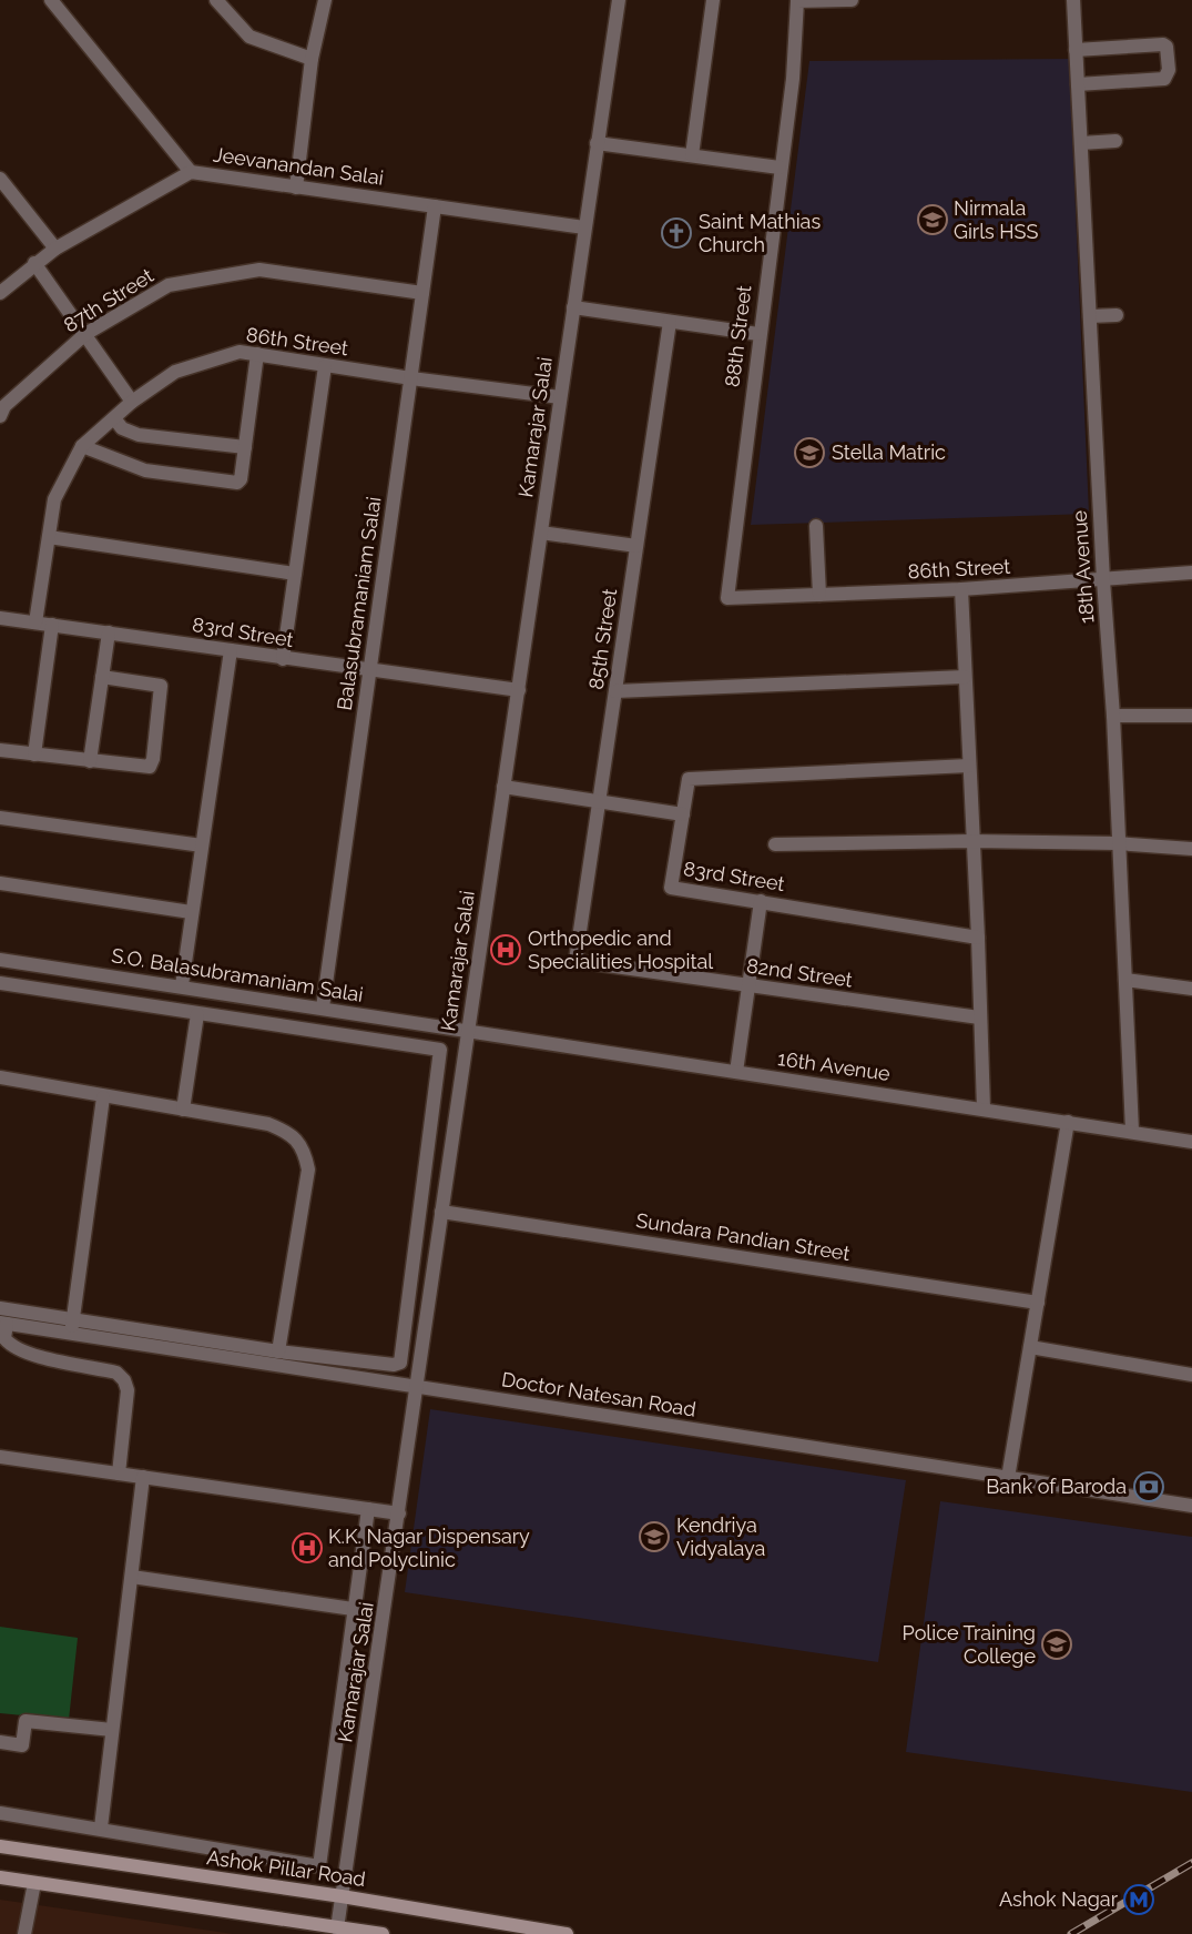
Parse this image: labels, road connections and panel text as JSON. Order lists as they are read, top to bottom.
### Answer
{
  "streets": {
    "main road": ["Ashok Pillar Road"],
    "street": [
      "Jeevanandan Salai",
      "87th Street",
      "88th Street",
      "86th Street",
      "Kamarajar Salai",
      "18th Avenue",
      "Balasubramaniam Salai",
      "83rd Street",
      "85th Street",
      "82nd Street",
      "S.O. Balasubramaniam Salai",
      "16th Avenue",
      "Sundara Pandian Street",
      "Doctor Natesan Road"
    ]
  },
  "crossings": [
    ["Jeevanandan Salai", "Kamarajar Salai"],
    ["Jeevanandan Salai", "Balasubramaniam Salai"],
    ["87th Street", "Balasubramaniam Salai"],
    ["88th Street", "86th Street"],
    ["86th Street", "Kamarajar Salai"],
    ["86th Street", "18th Avenue"],
    ["86th Street", "Balasubramaniam Salai"],
    ["86th Street", "83rd Street"],
    ["Kamarajar Salai", "83rd Street"],
    ["Kamarajar Salai", "S.O. Balasubramaniam Salai"],
    ["Kamarajar Salai", "16th Avenue"],
    ["Kamarajar Salai", "Sundara Pandian Street"],
    ["Kamarajar Salai", "Doctor Natesan Road"],
    ["Kamarajar Salai", "Ashok Pillar Road"],
    ["18th Avenue", "16th Avenue"],
    ["Balasubramaniam Salai", "83rd Street"],
    ["Balasubramaniam Salai", "S.O. Balasubramaniam Salai"],
    ["85th Street", "82nd Street"],
    ["S.O. Balasubramaniam Salai", "16th Avenue"]
  ],
  "places": {
    "school or university": [
      "Nirmala Girls HSS",
      "Stella Matric",
      "Kendriya Vidyalaya",
      "Police Training College"
    ],
    "church": ["Saint Mathias Church"],
    "hospital": ["Orthopedic and Specialities Hospital", "K.K. Nagar Dispensary and Polyclinic"],
    "bank": ["Bank of Baroda"],
    "metro station": ["Ashok Nagar"]
  }
}
